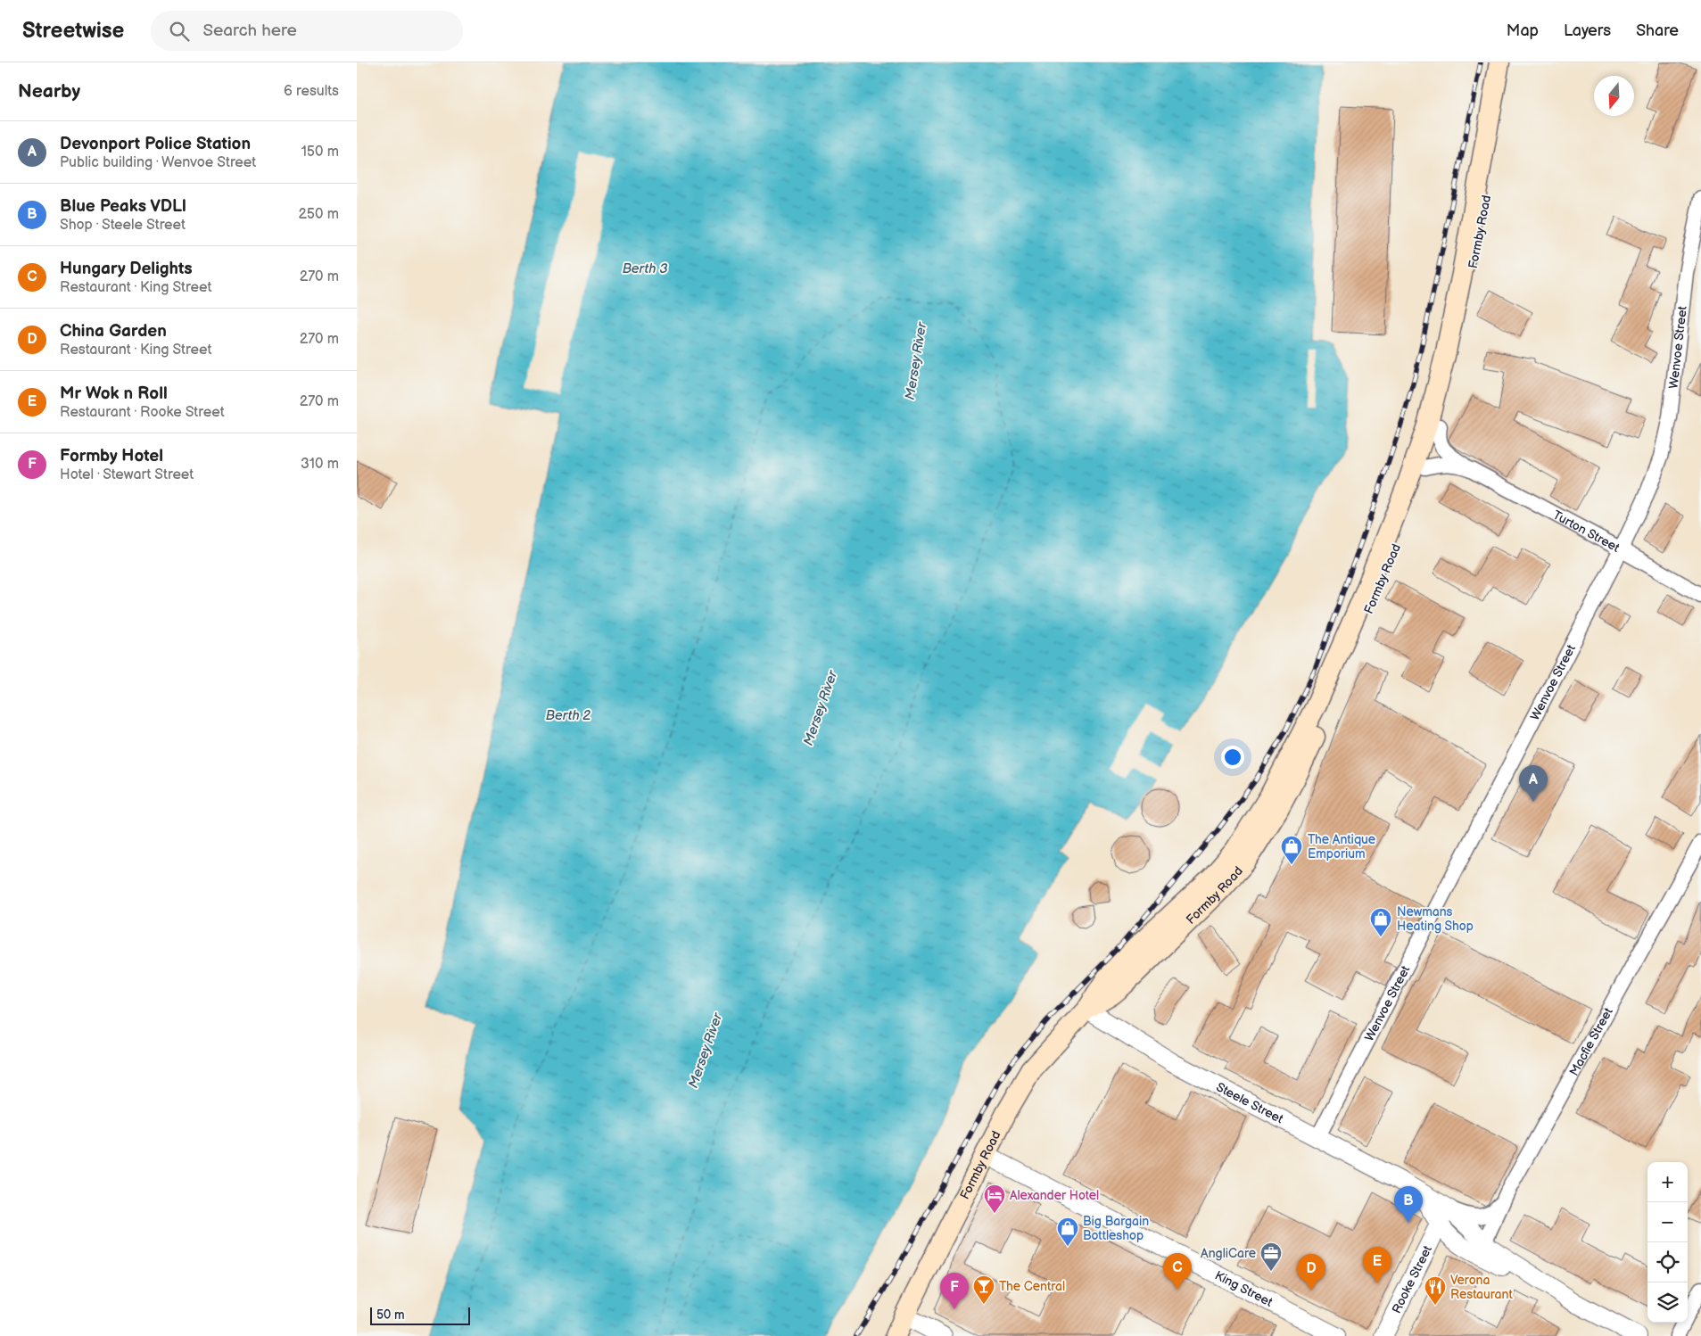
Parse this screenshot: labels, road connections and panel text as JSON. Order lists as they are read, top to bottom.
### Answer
{
  "streets": {
    "main road": ["Formby Road"],
    "street": [
      "Wenvoe Street",
      "Turton Street",
      "Macfie Street",
      "Steele Street",
      "Rooke Street",
      "King Street"
    ]
  },
  "crossings": [
    ["Formby Road", "Turton Street"],
    ["Formby Road", "Steele Street"],
    ["Formby Road", "King Street"],
    ["Wenvoe Street", "Turton Street"],
    ["Wenvoe Street", "Steele Street"],
    ["Macfie Street", "Steele Street"],
    ["Steele Street", "Rooke Street"]
  ],
  "water": ["Berth 3", "Mersey River", "Berth 2"],
  "places": {
    "shop": ["The Antique Emporium", "Newmans Heating Shop", "Big Bargain Bottleshop"],
    "hotel": ["Alexander Hotel"],
    "office": ["AngliCare"],
    "bar": ["The Central"],
    "restaurant": ["Verona Restaurant"]
  },
  "scale_bar": "50 m",
  "north": "bottom",
  "page": {
    "header": "Streetwise",
    "search": "Search here",
    "nav": ["Map", "Layers", "Share"],
    "heading": ["Nearby", "6 results"],
    "list": [
      {
        "mark": "A",
        "name": "Devonport Police Station",
        "note": "Public building · Wenvoe Street",
        "value": "150 m"
      },
      {
        "mark": "B",
        "name": "Blue Peaks VDLl",
        "note": "Shop · Steele Street",
        "value": "250 m"
      },
      {
        "mark": "C",
        "name": "Hungary Delights",
        "note": "Restaurant · King Street",
        "value": "270 m"
      },
      {
        "mark": "D",
        "name": "China Garden",
        "note": "Restaurant · King Street",
        "value": "270 m"
      },
      {
        "mark": "E",
        "name": "Mr Wok n Roll",
        "note": "Restaurant · Rooke Street",
        "value": "270 m"
      },
      {
        "mark": "F",
        "name": "Formby Hotel",
        "note": "Hotel · Stewart Street",
        "value": "310 m"
      }
    ],
    "pins": [
      "A",
      "B",
      "E",
      "C",
      "D",
      "F"
    ],
    "map_buttons": ["+", "−"],
    "scale": "50 m"
  }
}
